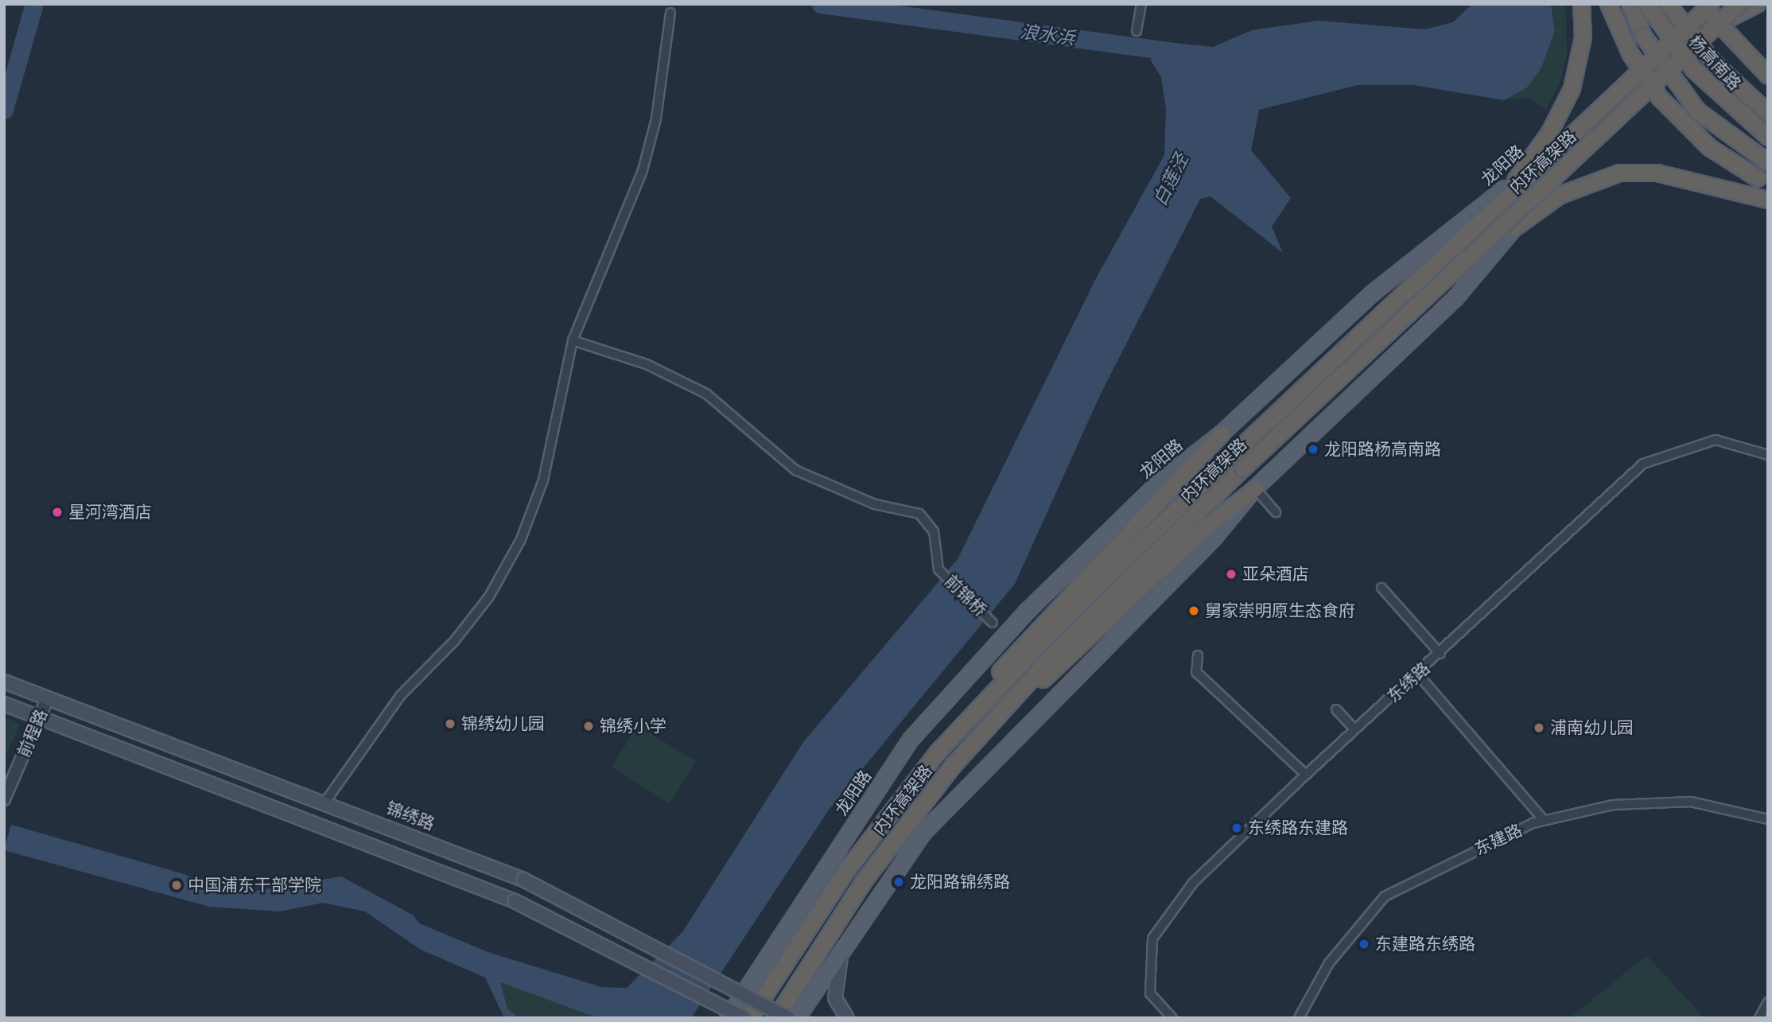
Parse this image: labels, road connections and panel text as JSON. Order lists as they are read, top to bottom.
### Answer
{
  "streets": {
    "highway": ["杨高南路", "内环高架路"],
    "main road": ["龙阳路", "锦绣路"],
    "street": [
      "前锦桥",
      "东绣路",
      "前程路",
      "东建路"
    ]
  },
  "crossings": [
    ["前程路", "锦绣路"]
  ],
  "water": ["浪水浜", "白莲泾"],
  "places": [
    "龙阳路杨高南路",
    "星河湾酒店",
    "亚朵酒店",
    "舅家崇明原生态食府",
    "锦绣幼儿园",
    "锦绣小学",
    "浦南幼儿园",
    "东绣路东建路",
    "龙阳路锦绣路",
    "中国浦东干部学院",
    "东建路东绣路"
  ]
}
